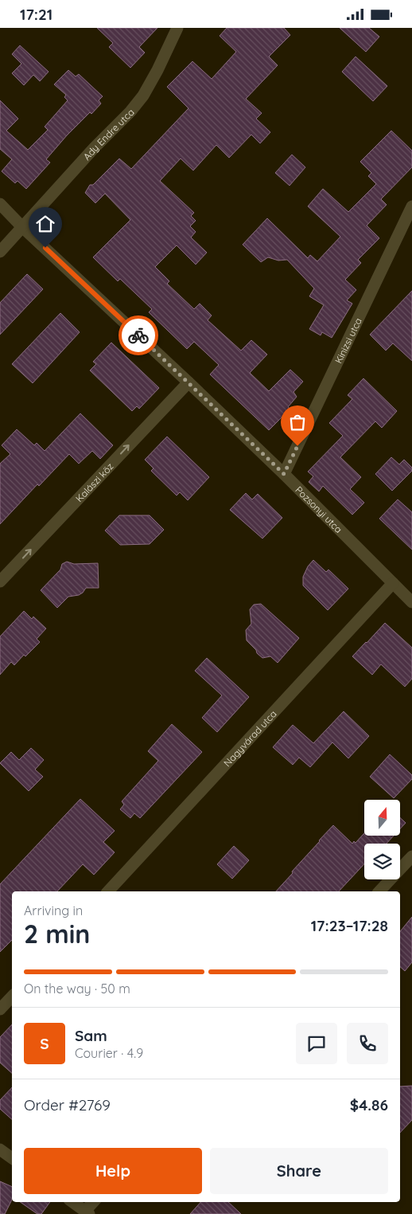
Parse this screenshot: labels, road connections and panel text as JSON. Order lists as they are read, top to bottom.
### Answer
{
  "streets": {
    "street": [
      "Ady Endre utca",
      "Kinizsi utca",
      "Kalászi köz",
      "Pozsonyi utca",
      "Nagyvárad utca"
    ]
  },
  "crossings": [
    ["Ady Endre utca", "Pozsonyi utca"],
    ["Kinizsi utca", "Pozsonyi utca"],
    ["Kalászi köz", "Pozsonyi utca"],
    ["Pozsonyi utca", "Nagyvárad utca"]
  ],
  "one_way": ["Kalászi köz"],
  "north": "top",
  "page": {
    "status": "17:21",
    "heading": ["2 min", "Arriving in", "17:23–17:28"],
    "panel": [
      "Sam",
      "Courier · 4.9",
      "Order #2769",
      "$4.86"
    ],
    "bar": "On the way · 50 m",
    "round": "S",
    "buttons": ["Help", "Share"]
  }
}
